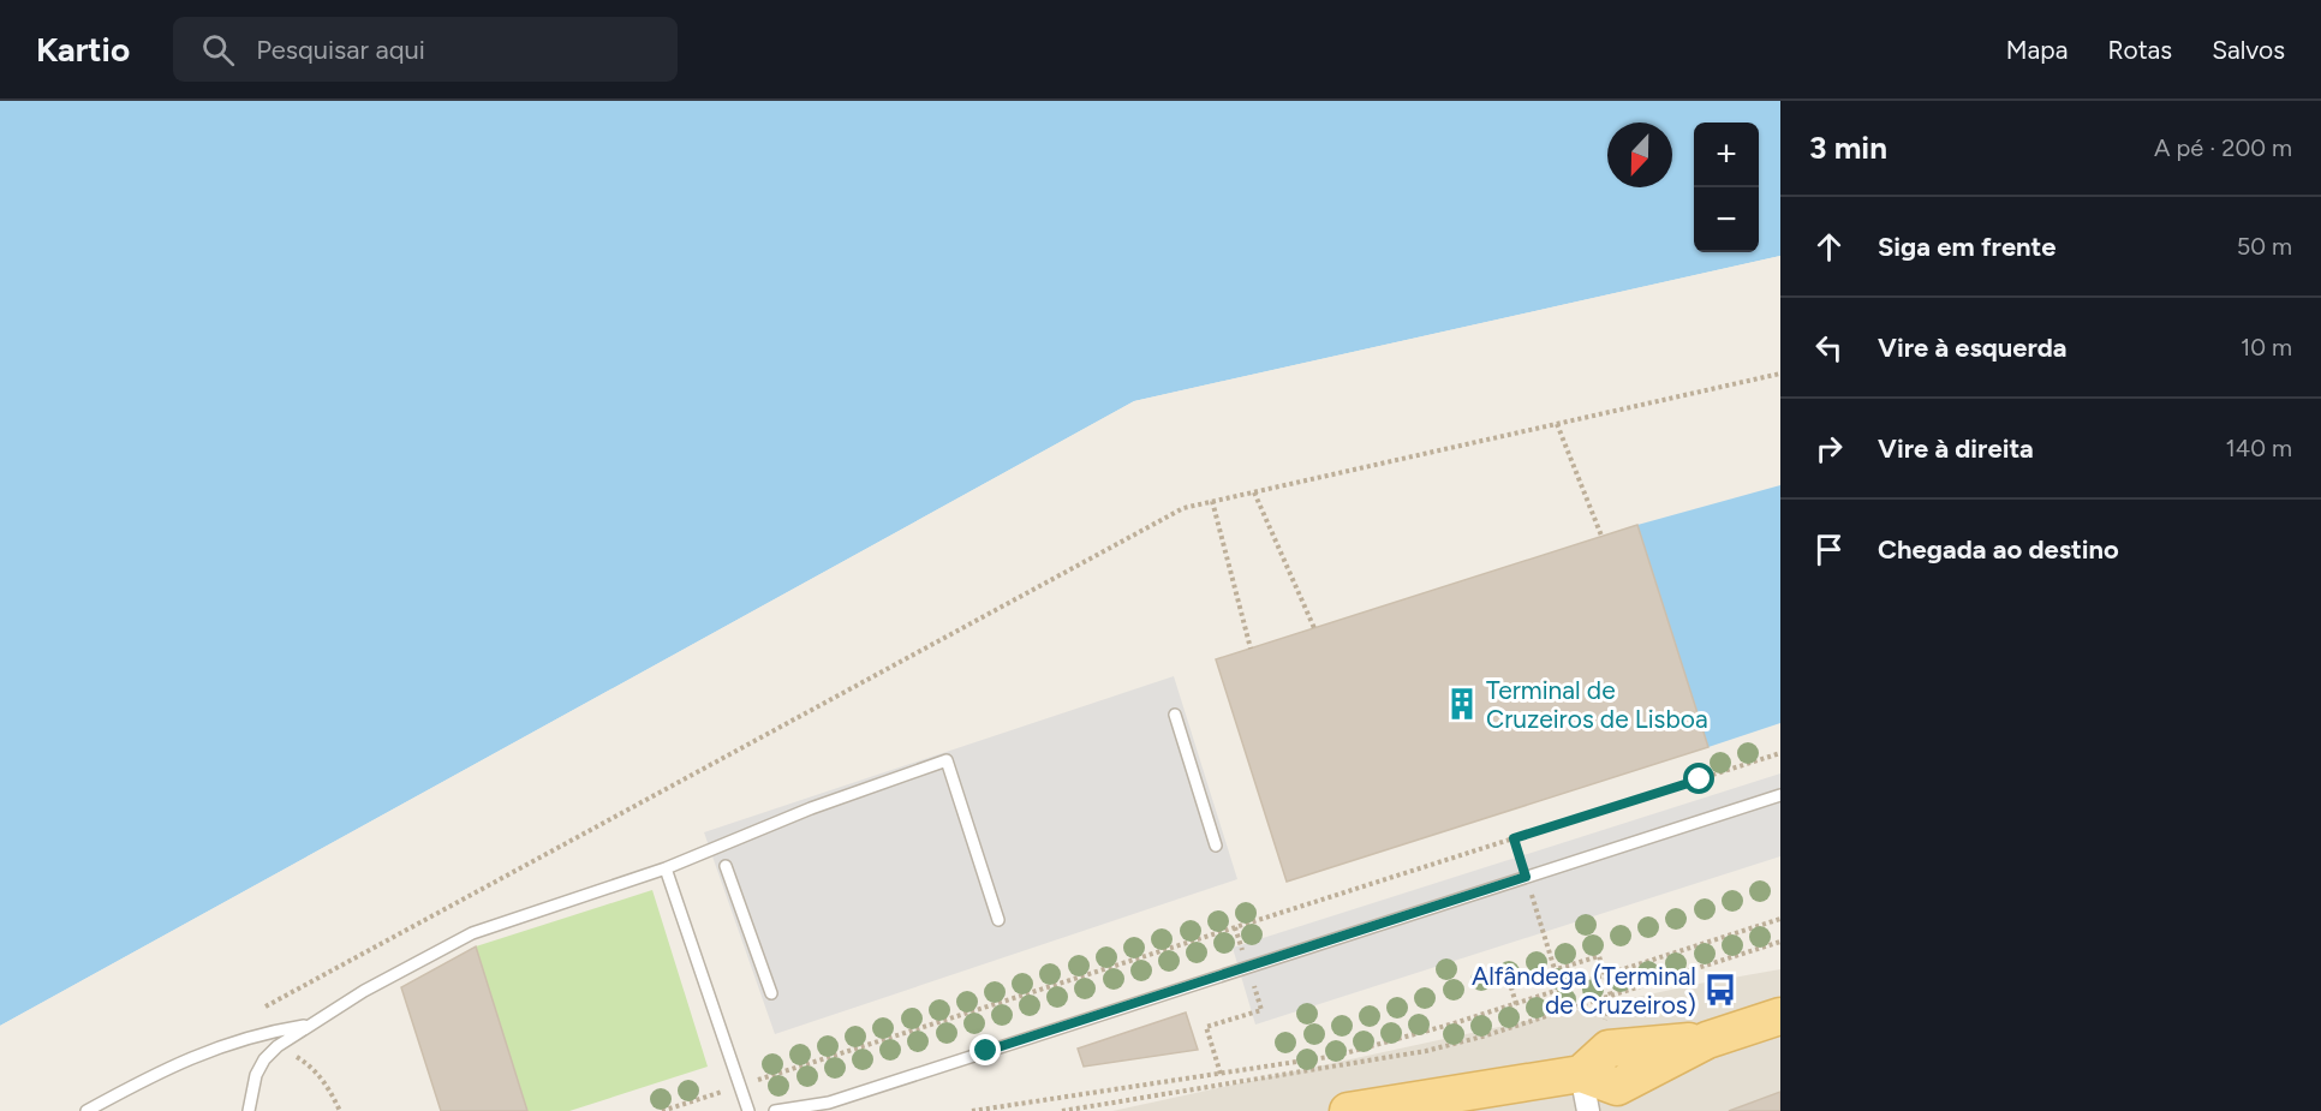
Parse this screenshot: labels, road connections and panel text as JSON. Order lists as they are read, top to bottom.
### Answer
{
  "places": {
    "building": ["Terminal de Cruzeiros de Lisboa"],
    "bus stop": ["Alfândega (Terminal de Cruzeiros)"]
  },
  "north": "bottom",
  "page": {
    "header": "Kartio",
    "search": "Pesquisar aqui",
    "nav": ["Mapa", "Rotas", "Salvos"],
    "heading": ["3 min", "A pé · 200 m"],
    "map_buttons": ["+", "−"],
    "list": [
      ["Siga em frente", "50 m"],
      ["Vire à esquerda", "10 m"],
      ["Vire à direita", "140 m"],
      "Chegada ao destino"
    ]
  }
}
